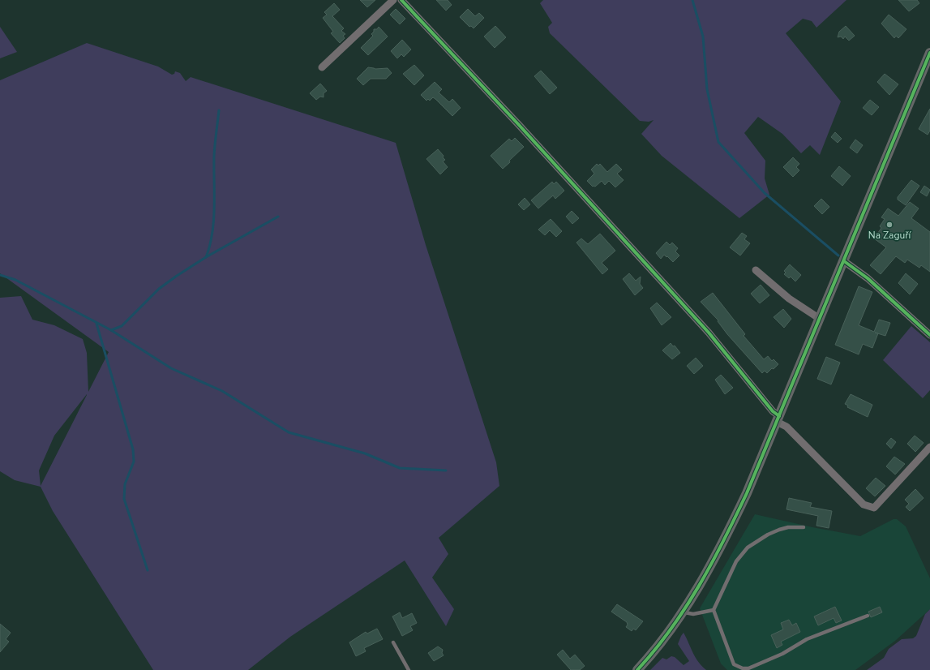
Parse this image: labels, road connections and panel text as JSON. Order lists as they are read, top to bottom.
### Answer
{
  "places": ["Na Zaguří"]
}
